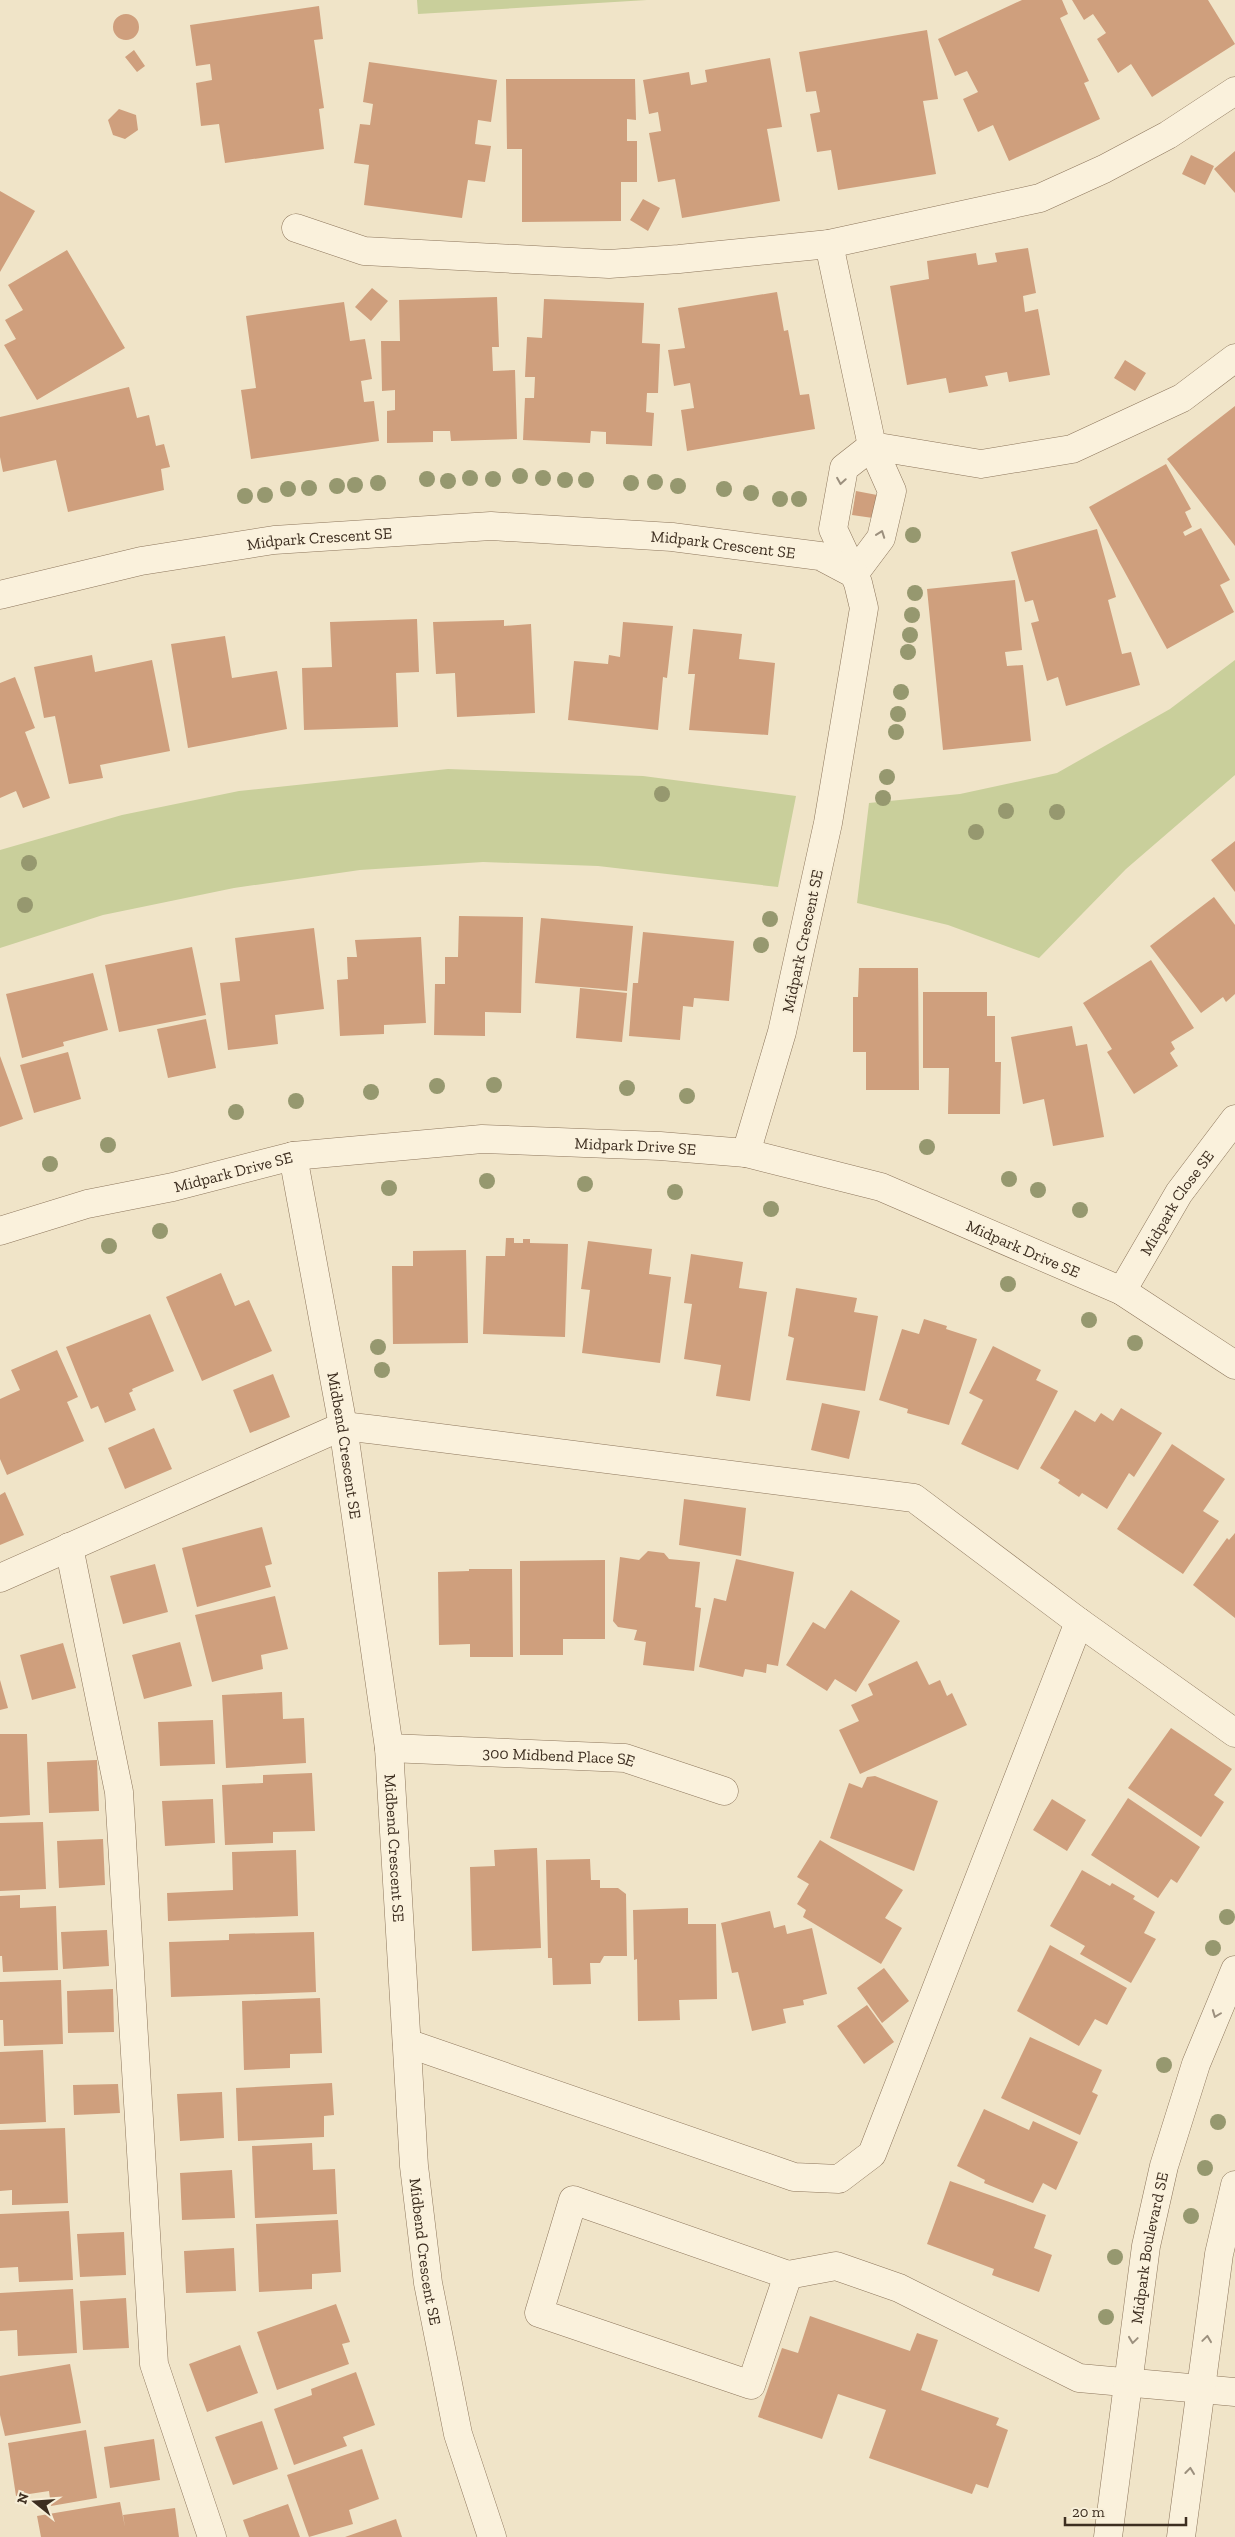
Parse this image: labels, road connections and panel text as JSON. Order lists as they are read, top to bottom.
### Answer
{
  "streets": {
    "street": [
      "Midpark Crescent SE",
      "Midpark Drive SE",
      "Midpark Close SE",
      "Midbend Crescent SE",
      "300 Midbend Place SE",
      "Midpark Boulevard SE"
    ]
  },
  "crossings": [
    ["Midpark Crescent SE", "Midpark Drive SE"],
    ["Midpark Drive SE", "Midpark Close SE"],
    ["Midpark Drive SE", "Midbend Crescent SE"],
    ["Midbend Crescent SE", "300 Midbend Place SE"]
  ],
  "scale_bar": "20 m",
  "north": "left"
}
